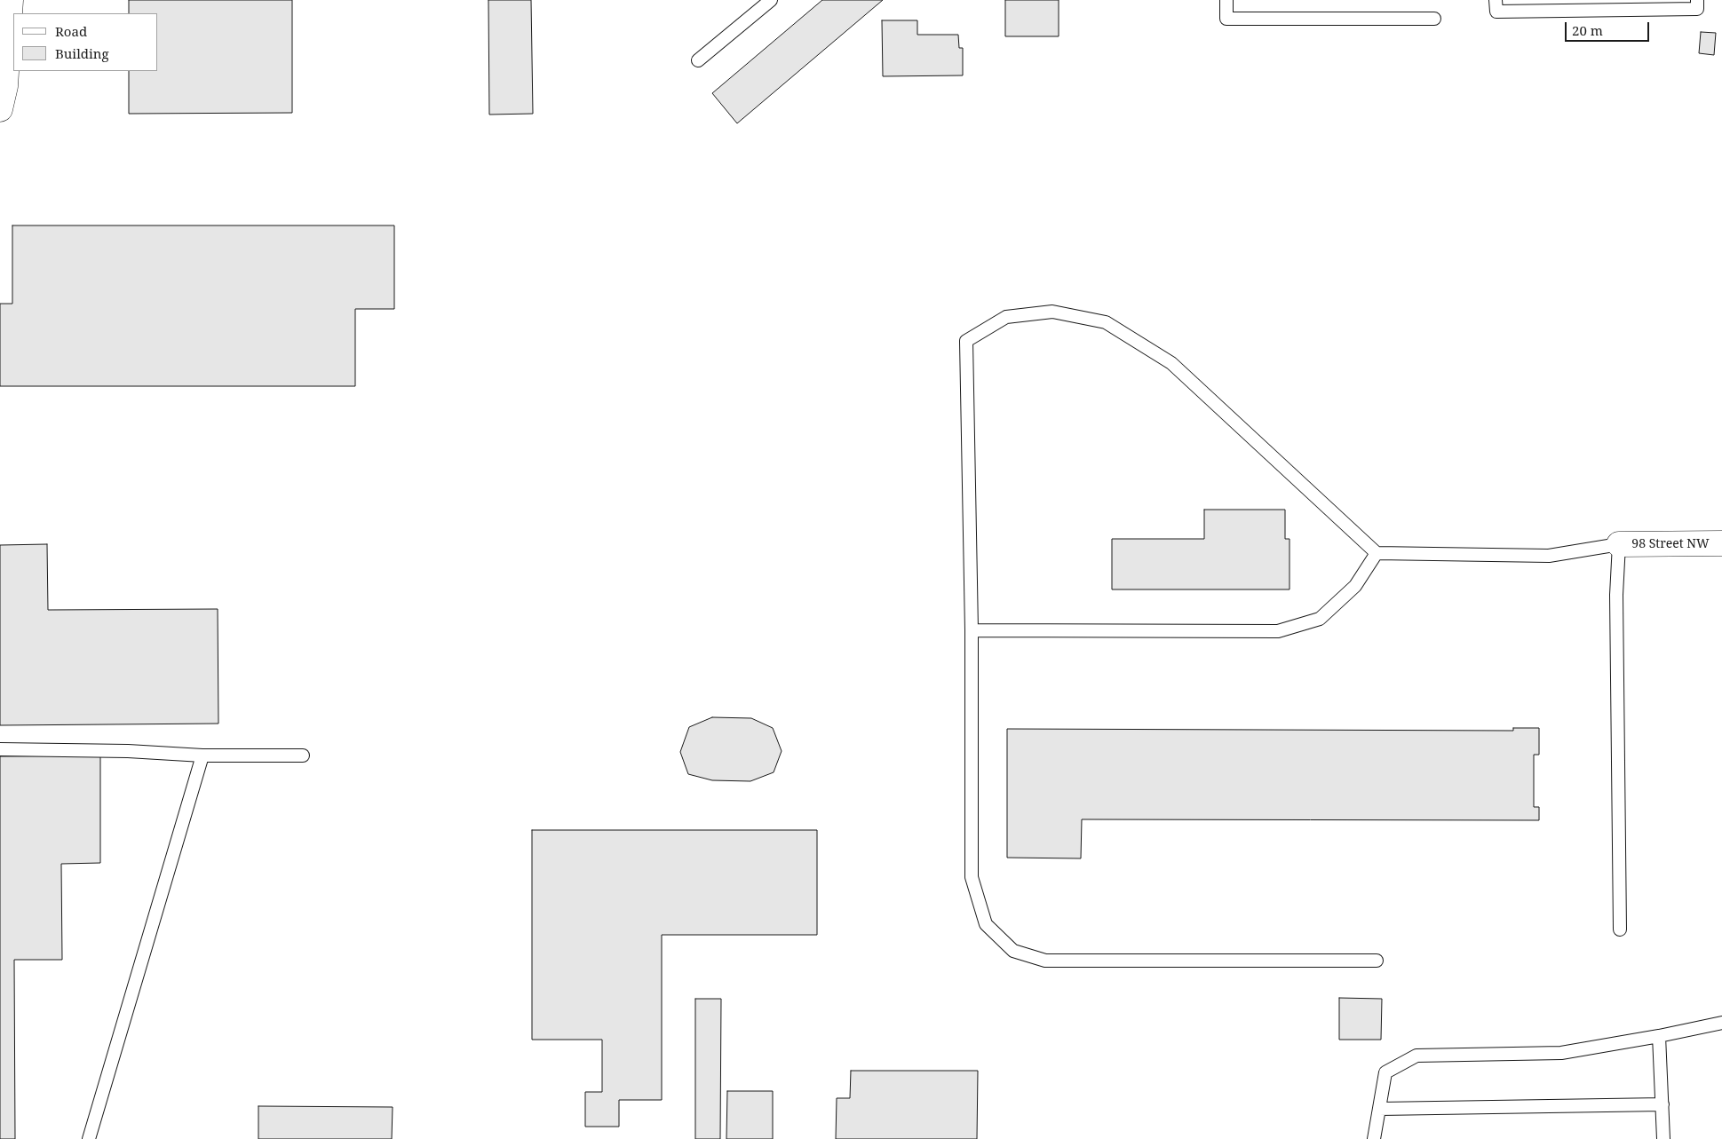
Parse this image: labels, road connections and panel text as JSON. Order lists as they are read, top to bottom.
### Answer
{
  "streets": {
    "street": ["98 Street NW"]
  },
  "legend": ["Road", "Building"],
  "scale_bar": "20 m"
}
